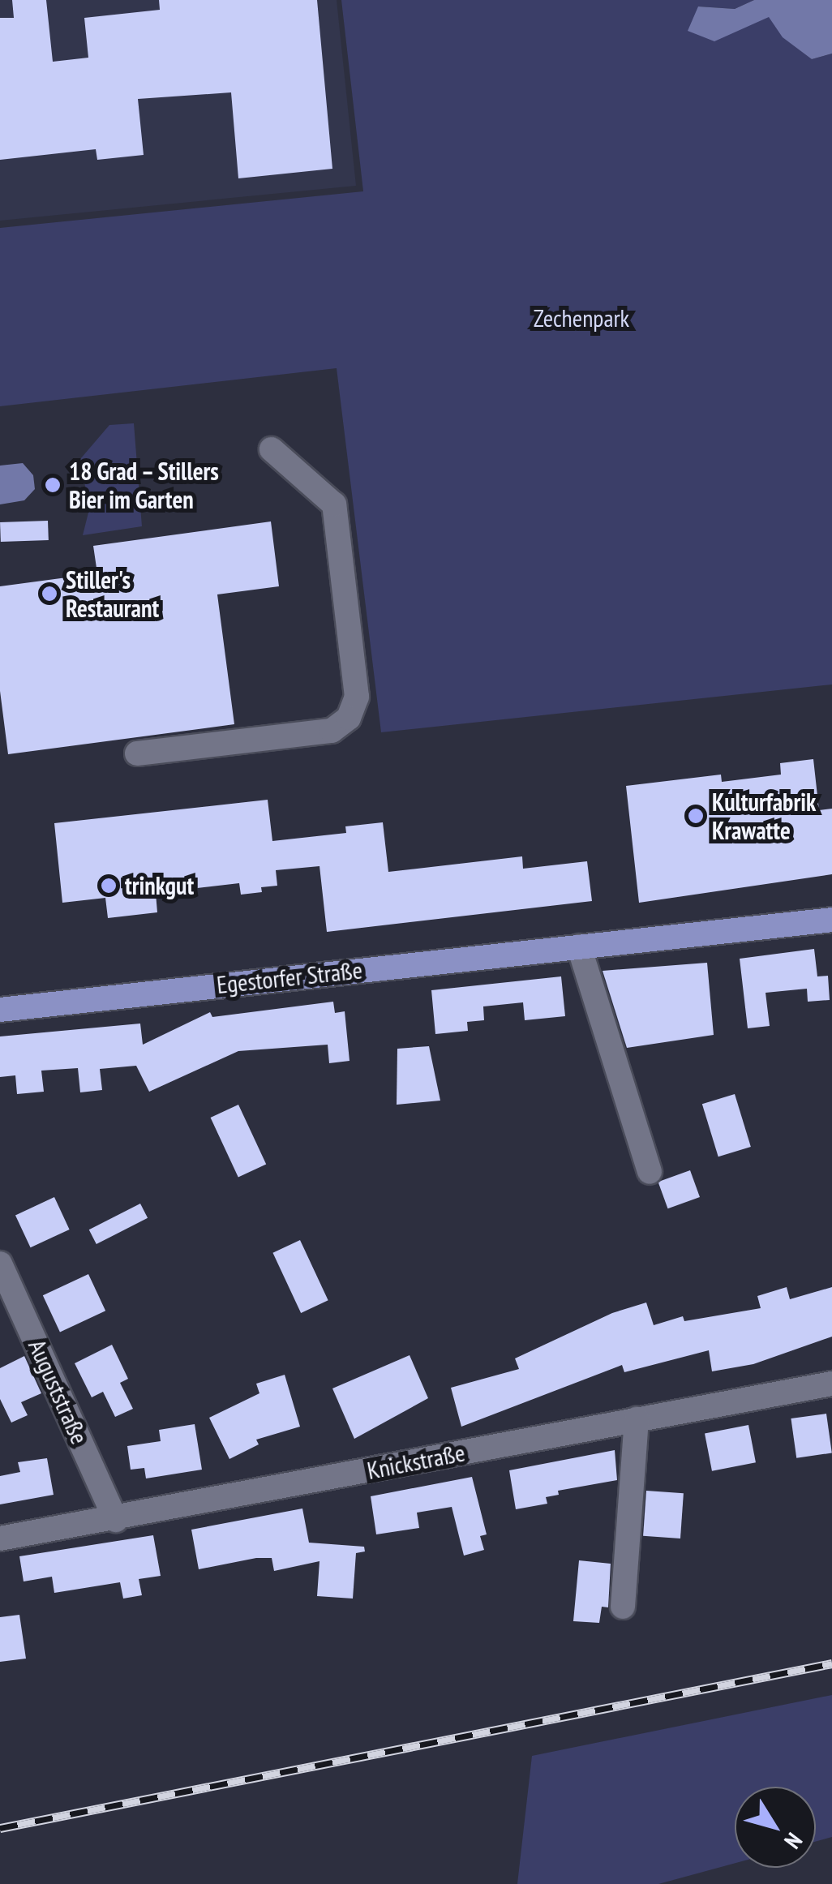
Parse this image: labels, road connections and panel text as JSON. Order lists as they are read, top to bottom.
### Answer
{
  "streets": {
    "main road": ["Egestorfer Straße"],
    "street": ["Auguststraße", "Knickstraße"]
  },
  "crossings": [
    ["Auguststraße", "Knickstraße"]
  ],
  "parks": ["Zechenpark"],
  "places": [
    "18 Grad – Stillers Bier im Garten",
    "Stiller's Restaurant",
    "Kulturfabrik Krawatte",
    "trinkgut"
  ],
  "north": "bottom right"
}
